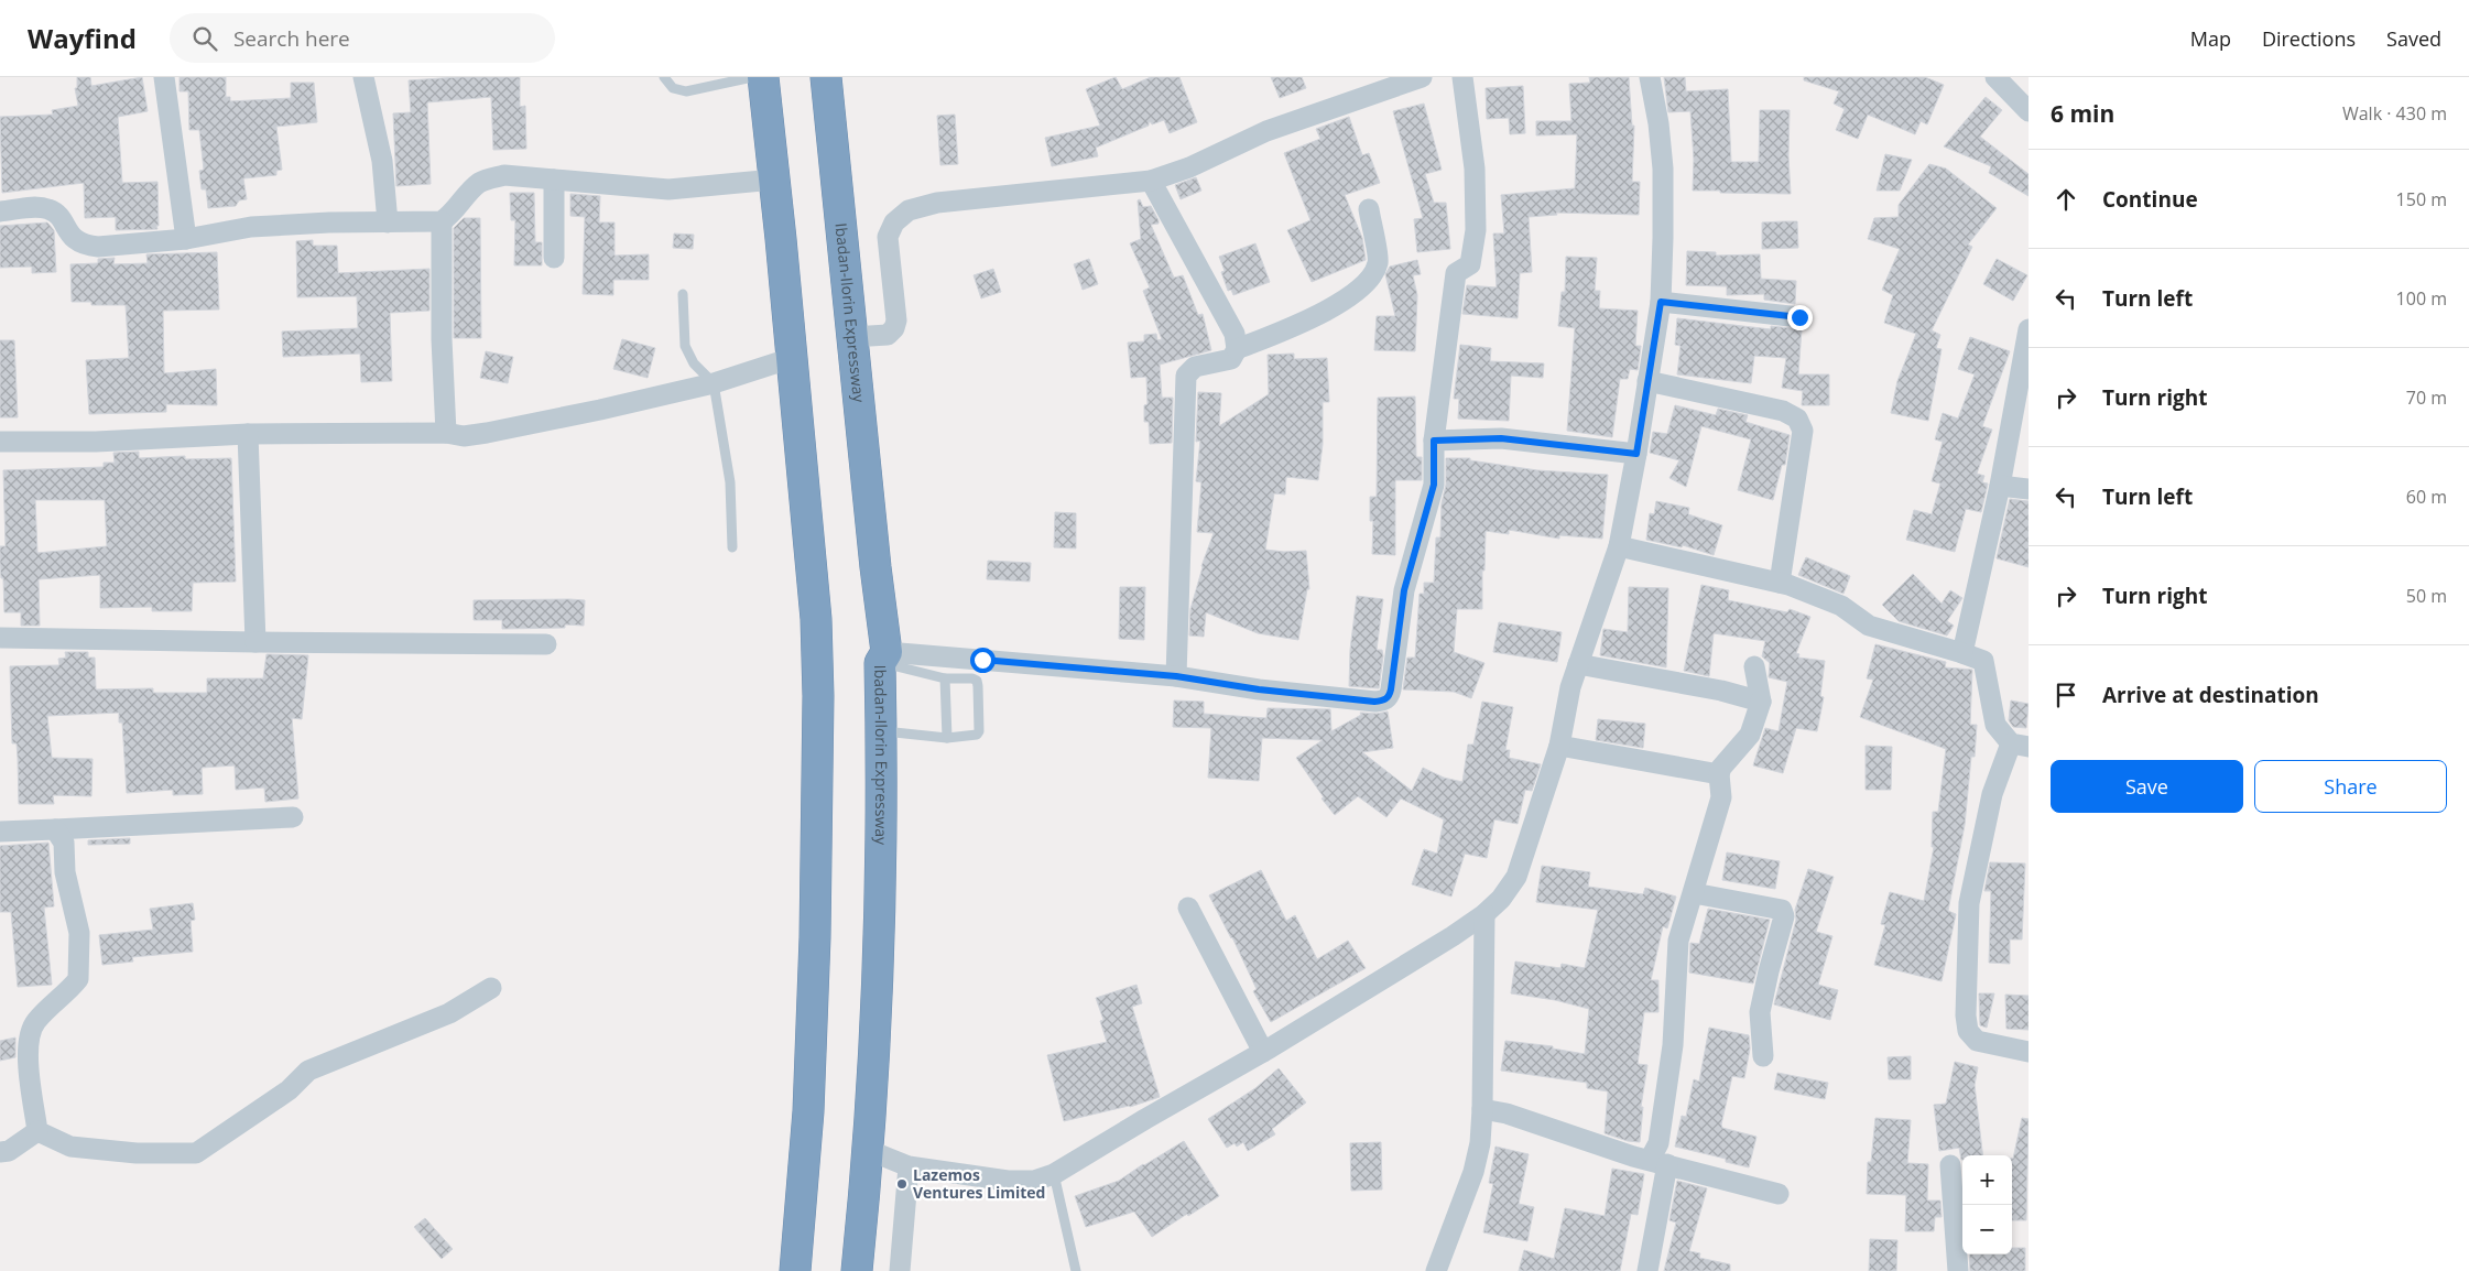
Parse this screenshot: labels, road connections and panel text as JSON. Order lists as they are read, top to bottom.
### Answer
{
  "streets": {
    "highway": ["Ibadan-Ilorin Expressway"]
  },
  "places": ["Lazemos Ventures Limited"],
  "page": {
    "header": "Wayfind",
    "search": "Search here",
    "nav": ["Map", "Directions", "Saved"],
    "heading": ["6 min", "Walk · 430 m"],
    "list": [
      ["Continue", "150 m"],
      ["Turn left", "100 m"],
      ["Turn right", "70 m"],
      ["Turn left", "60 m"],
      ["Turn right", "50 m"],
      "Arrive at destination"
    ],
    "buttons": ["Save", "Share"],
    "map_buttons": ["+", "−"]
  }
}
